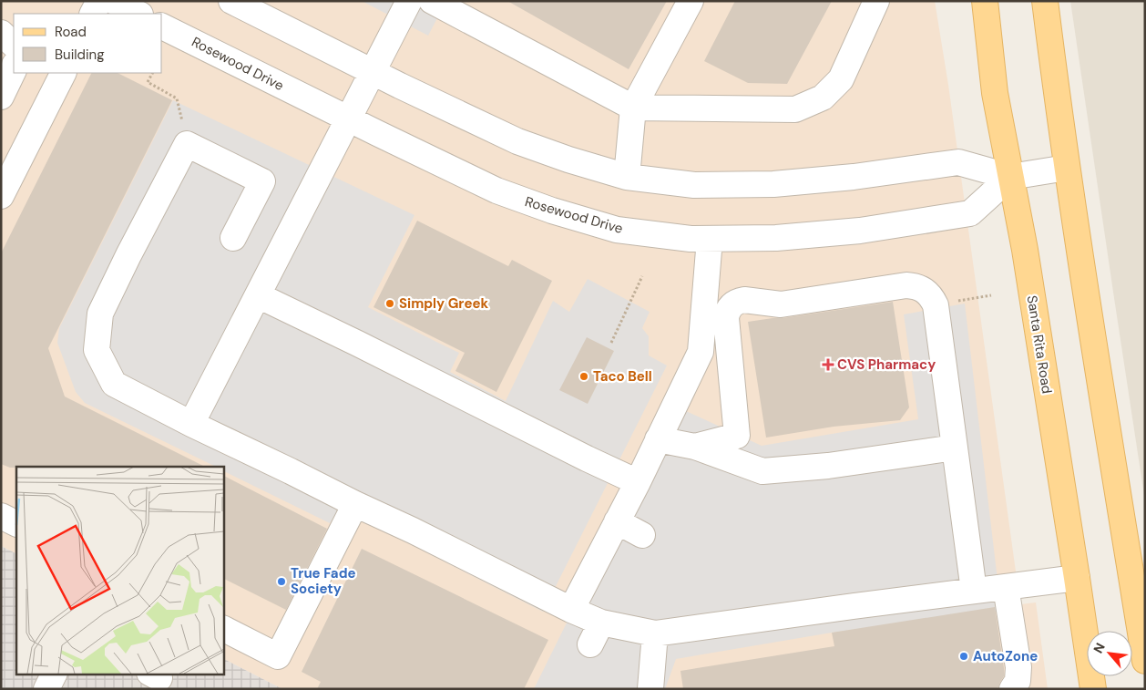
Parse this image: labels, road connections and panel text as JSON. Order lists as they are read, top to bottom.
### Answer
{
  "streets": {
    "main road": ["Santa Rita Road"],
    "street": ["Rosewood Drive"]
  },
  "crossings": [
    ["Rosewood Drive", "Santa Rita Road"]
  ],
  "places": {
    "other": [
      "Simply Greek",
      "Taco Bell",
      "True Fade Society",
      "AutoZone"
    ],
    "health": ["CVS Pharmacy"]
  },
  "legend": ["Road", "Building"],
  "north": "top left"
}
